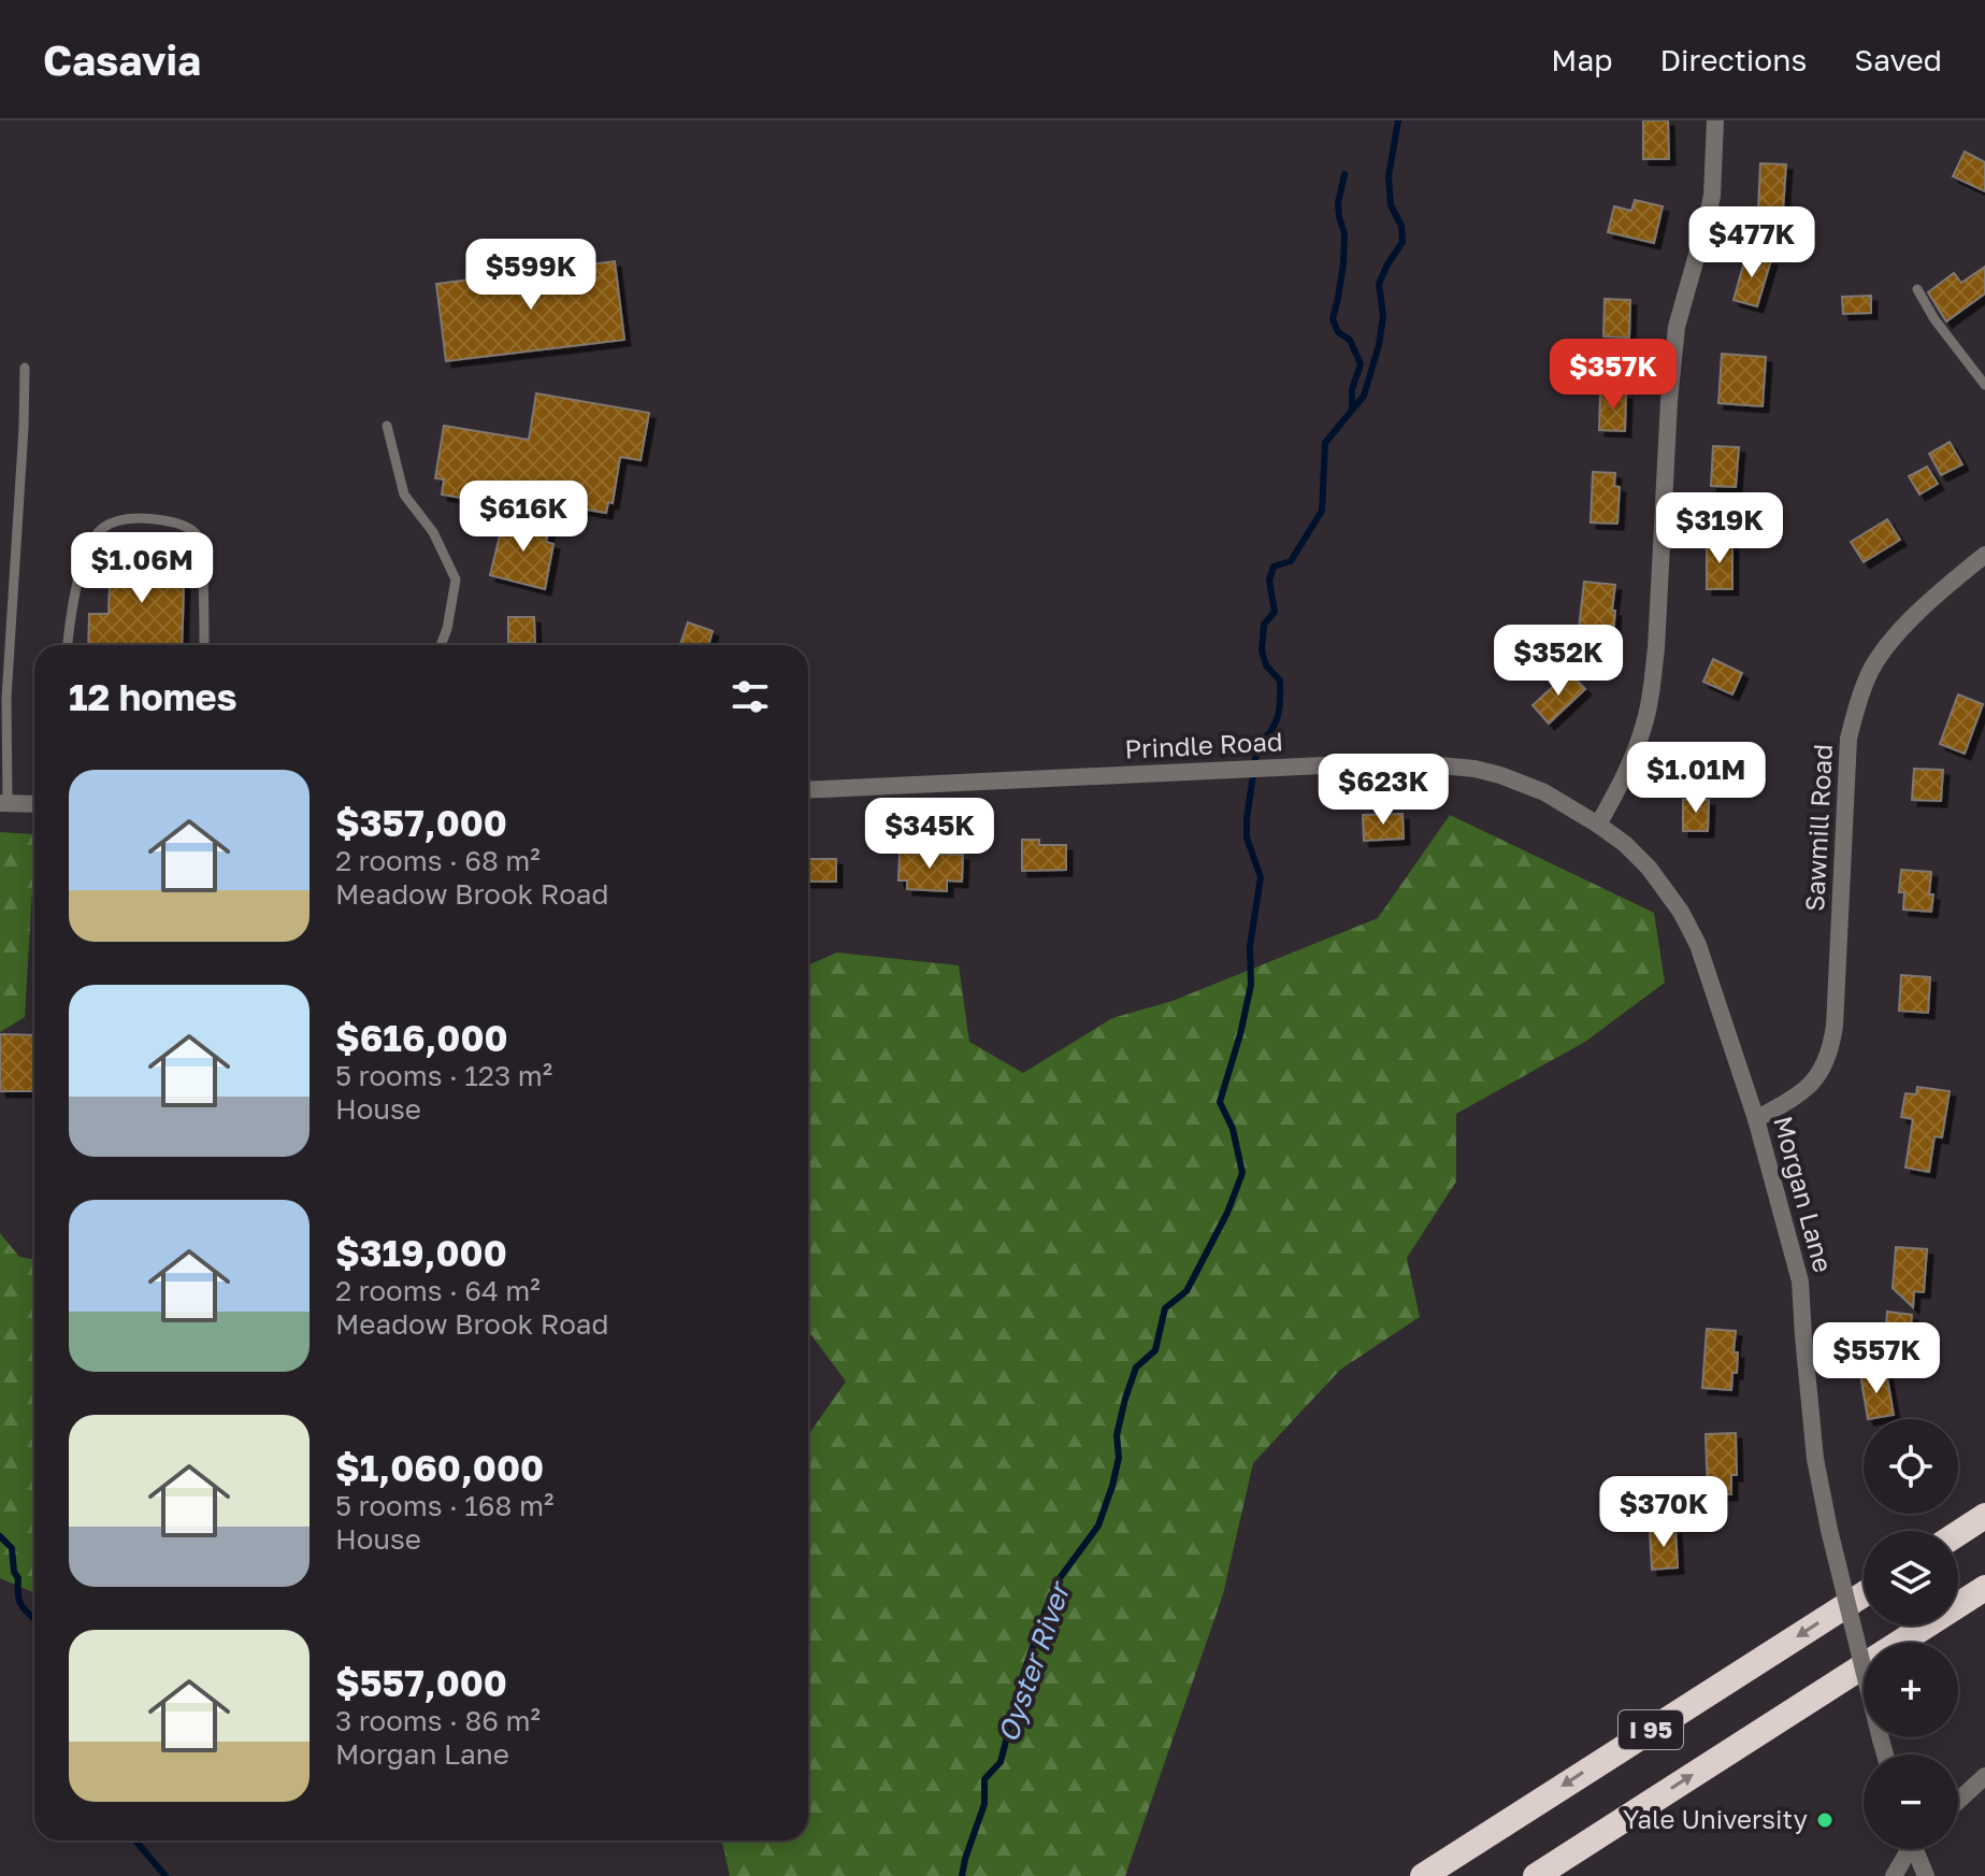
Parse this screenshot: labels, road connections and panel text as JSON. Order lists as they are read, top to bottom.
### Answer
{
  "streets": {
    "highway": ["I 95"],
    "street": ["Prindle Road", "Sawmill Road", "Morgan Lane"]
  },
  "crossings": [
    ["Prindle Road", "Morgan Lane"],
    ["Sawmill Road", "Morgan Lane"]
  ],
  "water": ["Oyster River"],
  "places": ["Yale University"],
  "page": {
    "header": "Casavia",
    "nav": ["Map", "Directions", "Saved"],
    "price": [
      "$477K",
      "$599K",
      "$357K",
      "$616K",
      "$319K",
      "$1.06M",
      "$352K",
      "$1.01M",
      "$623K",
      "$345K",
      "$557K",
      "$370K"
    ],
    "heading": "12 homes",
    "list": [
      {
        "name": "$357,000",
        "note": "2 rooms · 68 m² · Meadow Brook Road"
      },
      {
        "name": "$616,000",
        "note": "5 rooms · 123 m² · House"
      },
      {
        "name": "$319,000",
        "note": "2 rooms · 64 m² · Meadow Brook Road"
      },
      {
        "name": "$1,060,000",
        "note": "5 rooms · 168 m² · House"
      },
      {
        "name": "$557,000",
        "note": "3 rooms · 86 m² · Morgan Lane"
      }
    ],
    "map_buttons": ["+", "−"]
  }
}
